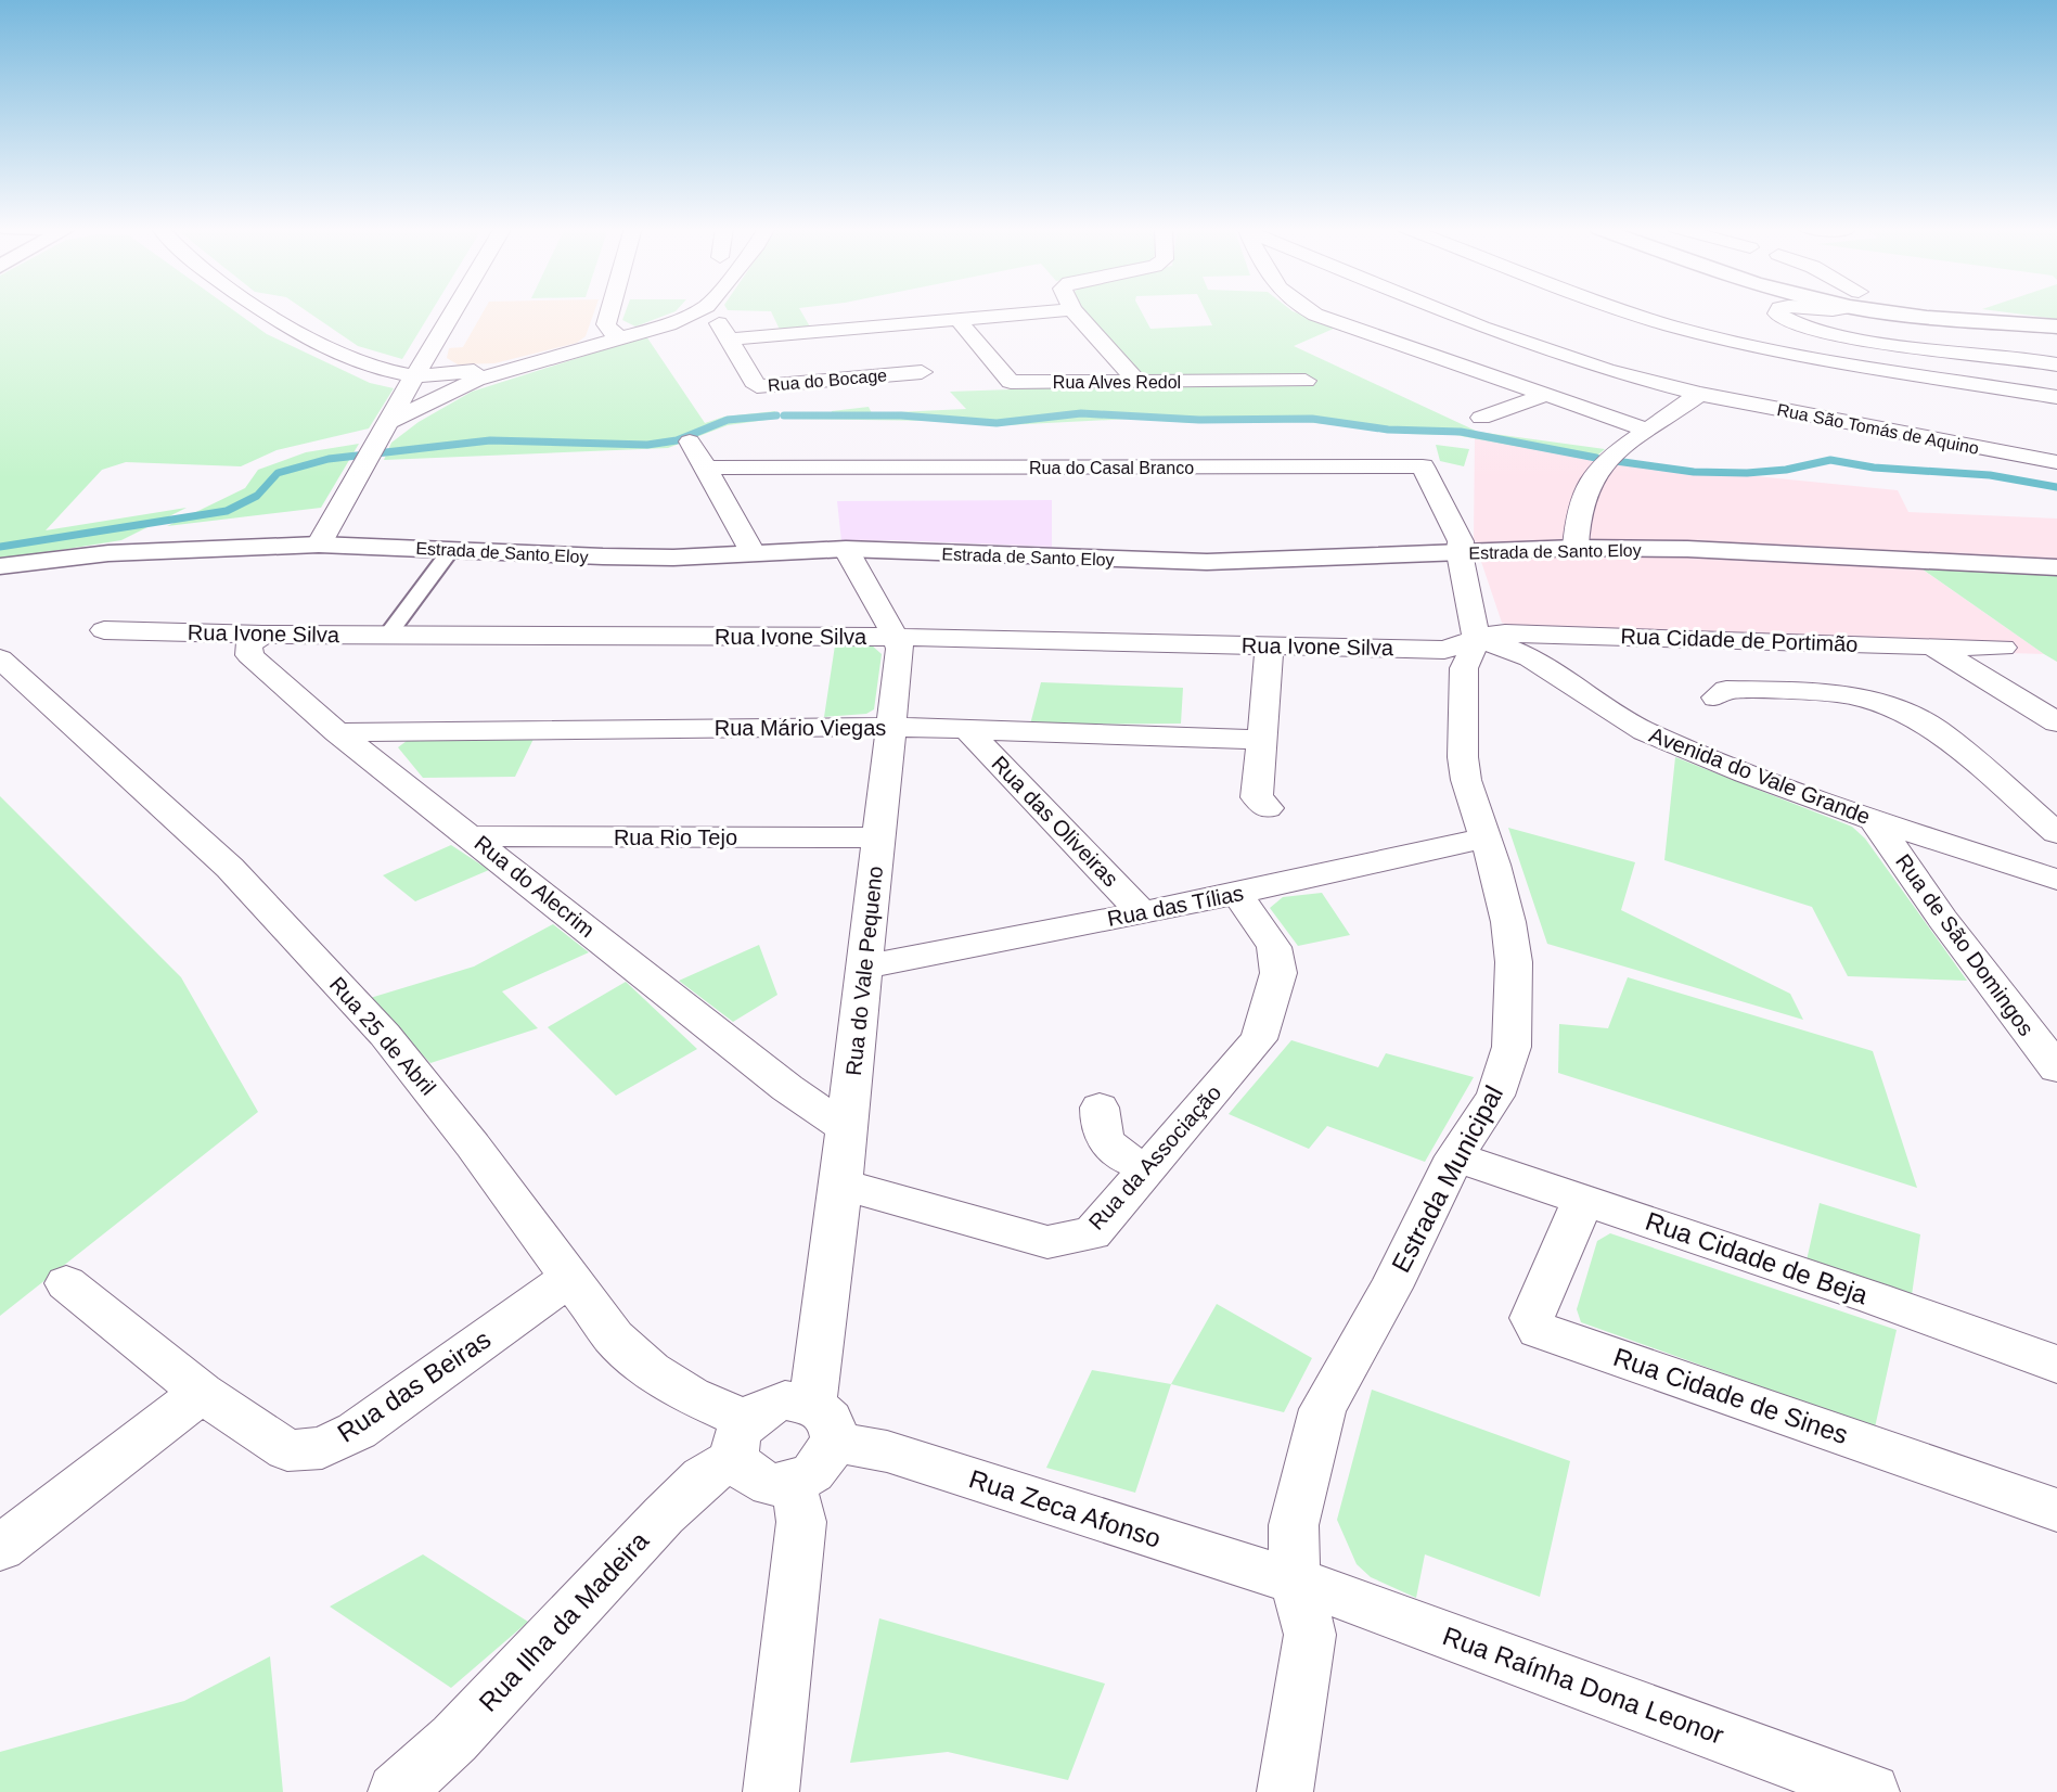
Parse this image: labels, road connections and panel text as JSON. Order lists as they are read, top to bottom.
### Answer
{
  "streets": {
    "main road": ["Estrada de Santo Eloy"],
    "street": [
      "Rua do Bocage",
      "Rua Alves Redol",
      "Rua São Tomás de Aquino",
      "Rua do Casal Branco",
      "Rua Ivone Silva",
      "Rua Cidade de Portimão",
      "Rua Mário Viegas",
      "Avenida do Vale Grande",
      "Rua das Oliveiras",
      "Rua Rio Tejo",
      "Rua do Alecrim",
      "Rua das Tílias",
      "Rua de São Domingos",
      "Rua do Vale Pequeno",
      "Rua 25 de Abril",
      "Rua da Associação",
      "Estrada Municipal",
      "Rua Cidade de Beja",
      "Rua das Beiras",
      "Rua Cidade de Sines",
      "Rua Zeca Afonso",
      "Rua Ilha da Madeira",
      "Rua Raínha Dona Leonor"
    ]
  },
  "crossings": [
    ["Rua do Casal Branco", "Estrada de Santo Eloy"],
    ["Estrada de Santo Eloy", "Rua do Vale Pequeno"],
    ["Rua Ivone Silva", "Rua Cidade de Portimão"],
    ["Rua Ivone Silva", "Avenida do Vale Grande"],
    ["Rua Ivone Silva", "Rua do Alecrim"],
    ["Rua Ivone Silva", "Rua do Vale Pequeno"],
    ["Rua Ivone Silva", "Estrada Municipal"],
    ["Rua Cidade de Portimão", "Avenida do Vale Grande"],
    ["Rua Cidade de Portimão", "Estrada Municipal"],
    ["Rua Mário Viegas", "Rua das Oliveiras"],
    ["Rua Mário Viegas", "Rua do Alecrim"],
    ["Rua Mário Viegas", "Rua do Vale Pequeno"],
    ["Avenida do Vale Grande", "Rua de São Domingos"],
    ["Avenida do Vale Grande", "Estrada Municipal"],
    ["Rua das Oliveiras", "Rua das Tílias"],
    ["Rua Rio Tejo", "Rua do Alecrim"],
    ["Rua Rio Tejo", "Rua do Vale Pequeno"],
    ["Rua do Alecrim", "Rua do Vale Pequeno"],
    ["Rua das Tílias", "Rua do Vale Pequeno"],
    ["Rua das Tílias", "Rua da Associação"],
    ["Rua das Tílias", "Estrada Municipal"],
    ["Rua do Vale Pequeno", "Rua 25 de Abril"],
    ["Rua do Vale Pequeno", "Rua da Associação"],
    ["Rua do Vale Pequeno", "Rua Zeca Afonso"],
    ["Rua do Vale Pequeno", "Rua Ilha da Madeira"],
    ["Rua 25 de Abril", "Rua das Beiras"],
    ["Rua 25 de Abril", "Rua Zeca Afonso"],
    ["Rua 25 de Abril", "Rua Ilha da Madeira"],
    ["Estrada Municipal", "Rua Cidade de Beja"],
    ["Estrada Municipal", "Rua Zeca Afonso"],
    ["Estrada Municipal", "Rua Raínha Dona Leonor"],
    ["Rua Cidade de Beja", "Rua Cidade de Sines"],
    ["Rua Zeca Afonso", "Rua Ilha da Madeira"],
    ["Rua Zeca Afonso", "Rua Raínha Dona Leonor"]
  ]
}
